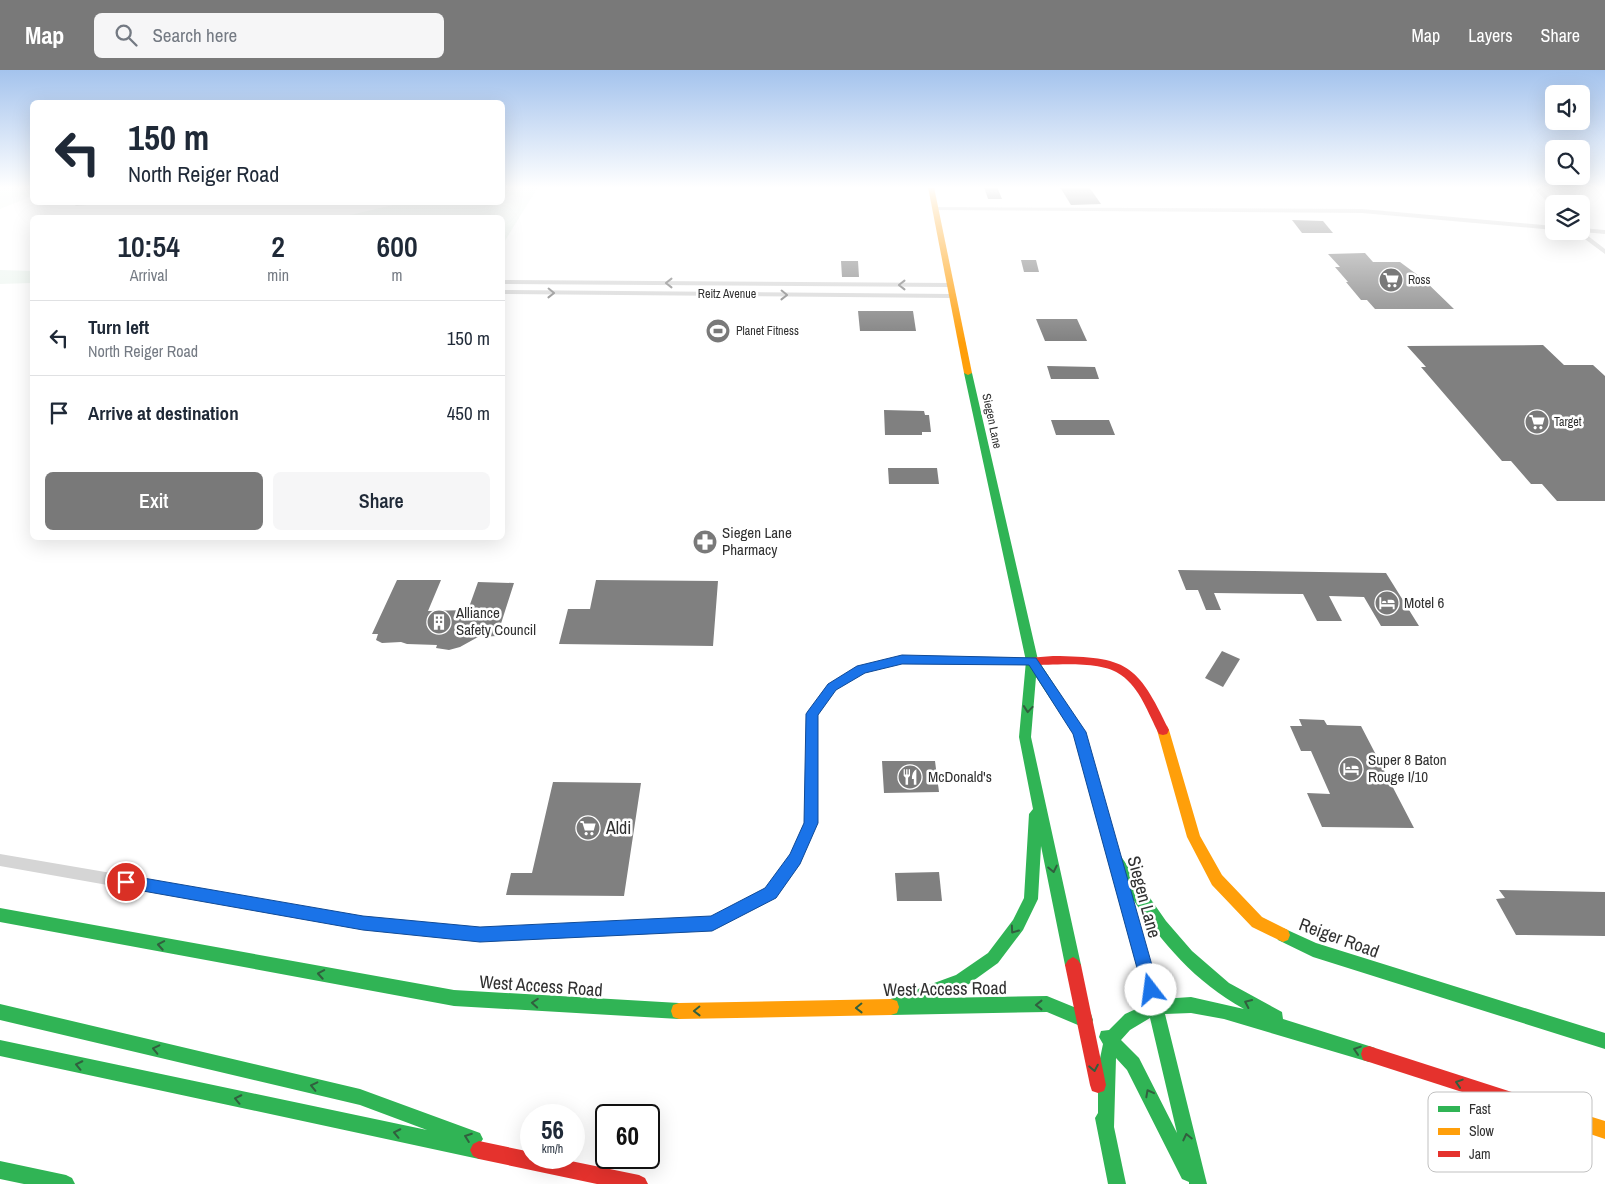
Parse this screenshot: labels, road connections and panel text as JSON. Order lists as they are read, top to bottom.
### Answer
{
  "streets": {
    "main road": ["Siegen Lane", "Reiger Road", "West Access Road"],
    "street": ["Reitz Avenue"]
  },
  "crossings": [
    ["Reitz Avenue", "Siegen Lane"],
    ["Siegen Lane", "Reiger Road"],
    ["Siegen Lane", "West Access Road"]
  ],
  "one_way": ["West Access Road"],
  "places": {
    "supermarket": ["Ross", "Target", "Aldi"],
    "sports": ["Planet Fitness"],
    "pharmacy": ["Siegen Lane Pharmacy"],
    "hotel": ["Motel 6", "Super 8 Baton Rouge I/10"],
    "building": ["Alliance Safety Council"],
    "restaurant": ["McDonald's"]
  },
  "legend": ["Fast", "Slow", "Jam"],
  "page": {
    "header": "Map",
    "search": "Search here",
    "nav": ["Map", "Layers", "Share"],
    "turn": ["150 m", "North Reiger Road"],
    "eta": [
      "10:54",
      "Arrival",
      "2",
      "min",
      "600",
      "m"
    ],
    "list": [
      {
        "name": "Turn left",
        "note": "North Reiger Road",
        "value": "150 m"
      },
      {
        "name": "Arrive at destination",
        "value": "450 m"
      }
    ],
    "buttons": ["Exit", "Share"],
    "speed": "56 km/h",
    "limit": "60"
  }
}
